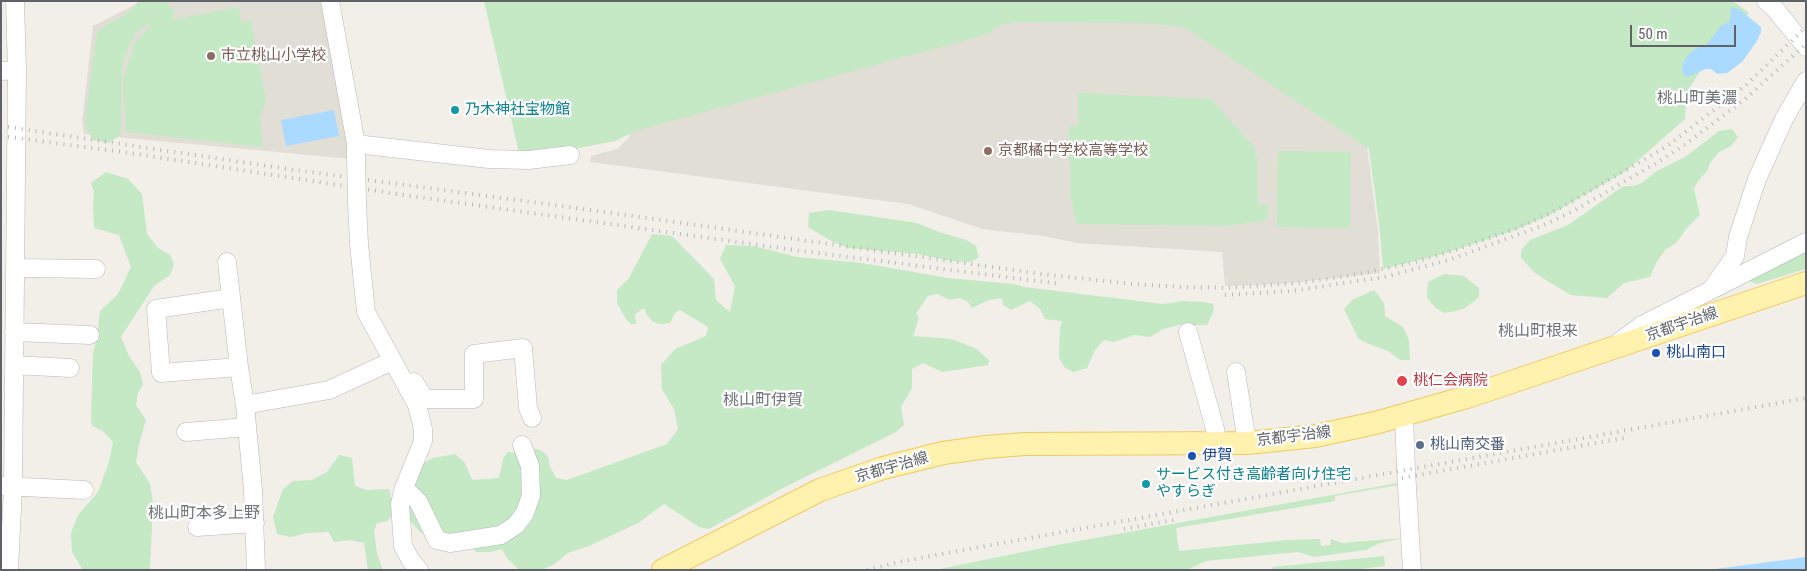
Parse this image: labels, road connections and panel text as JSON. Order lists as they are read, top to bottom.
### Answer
{
  "streets": {
    "main road": ["京都宇治線"]
  },
  "districts": [
    "桃山町美濃",
    "桃山町根来",
    "桃山町伊賀",
    "桃山町本多上野"
  ],
  "places": [
    "市立桃山小学校",
    "乃木神社宝物館",
    "京都橘中学校高等学校",
    "桃山南口",
    "桃仁会病院",
    "桃山南交番",
    "伊賀",
    "サービス付き高齢者向け住宅 やすらぎ"
  ],
  "scale_bar": "50 m"
}
